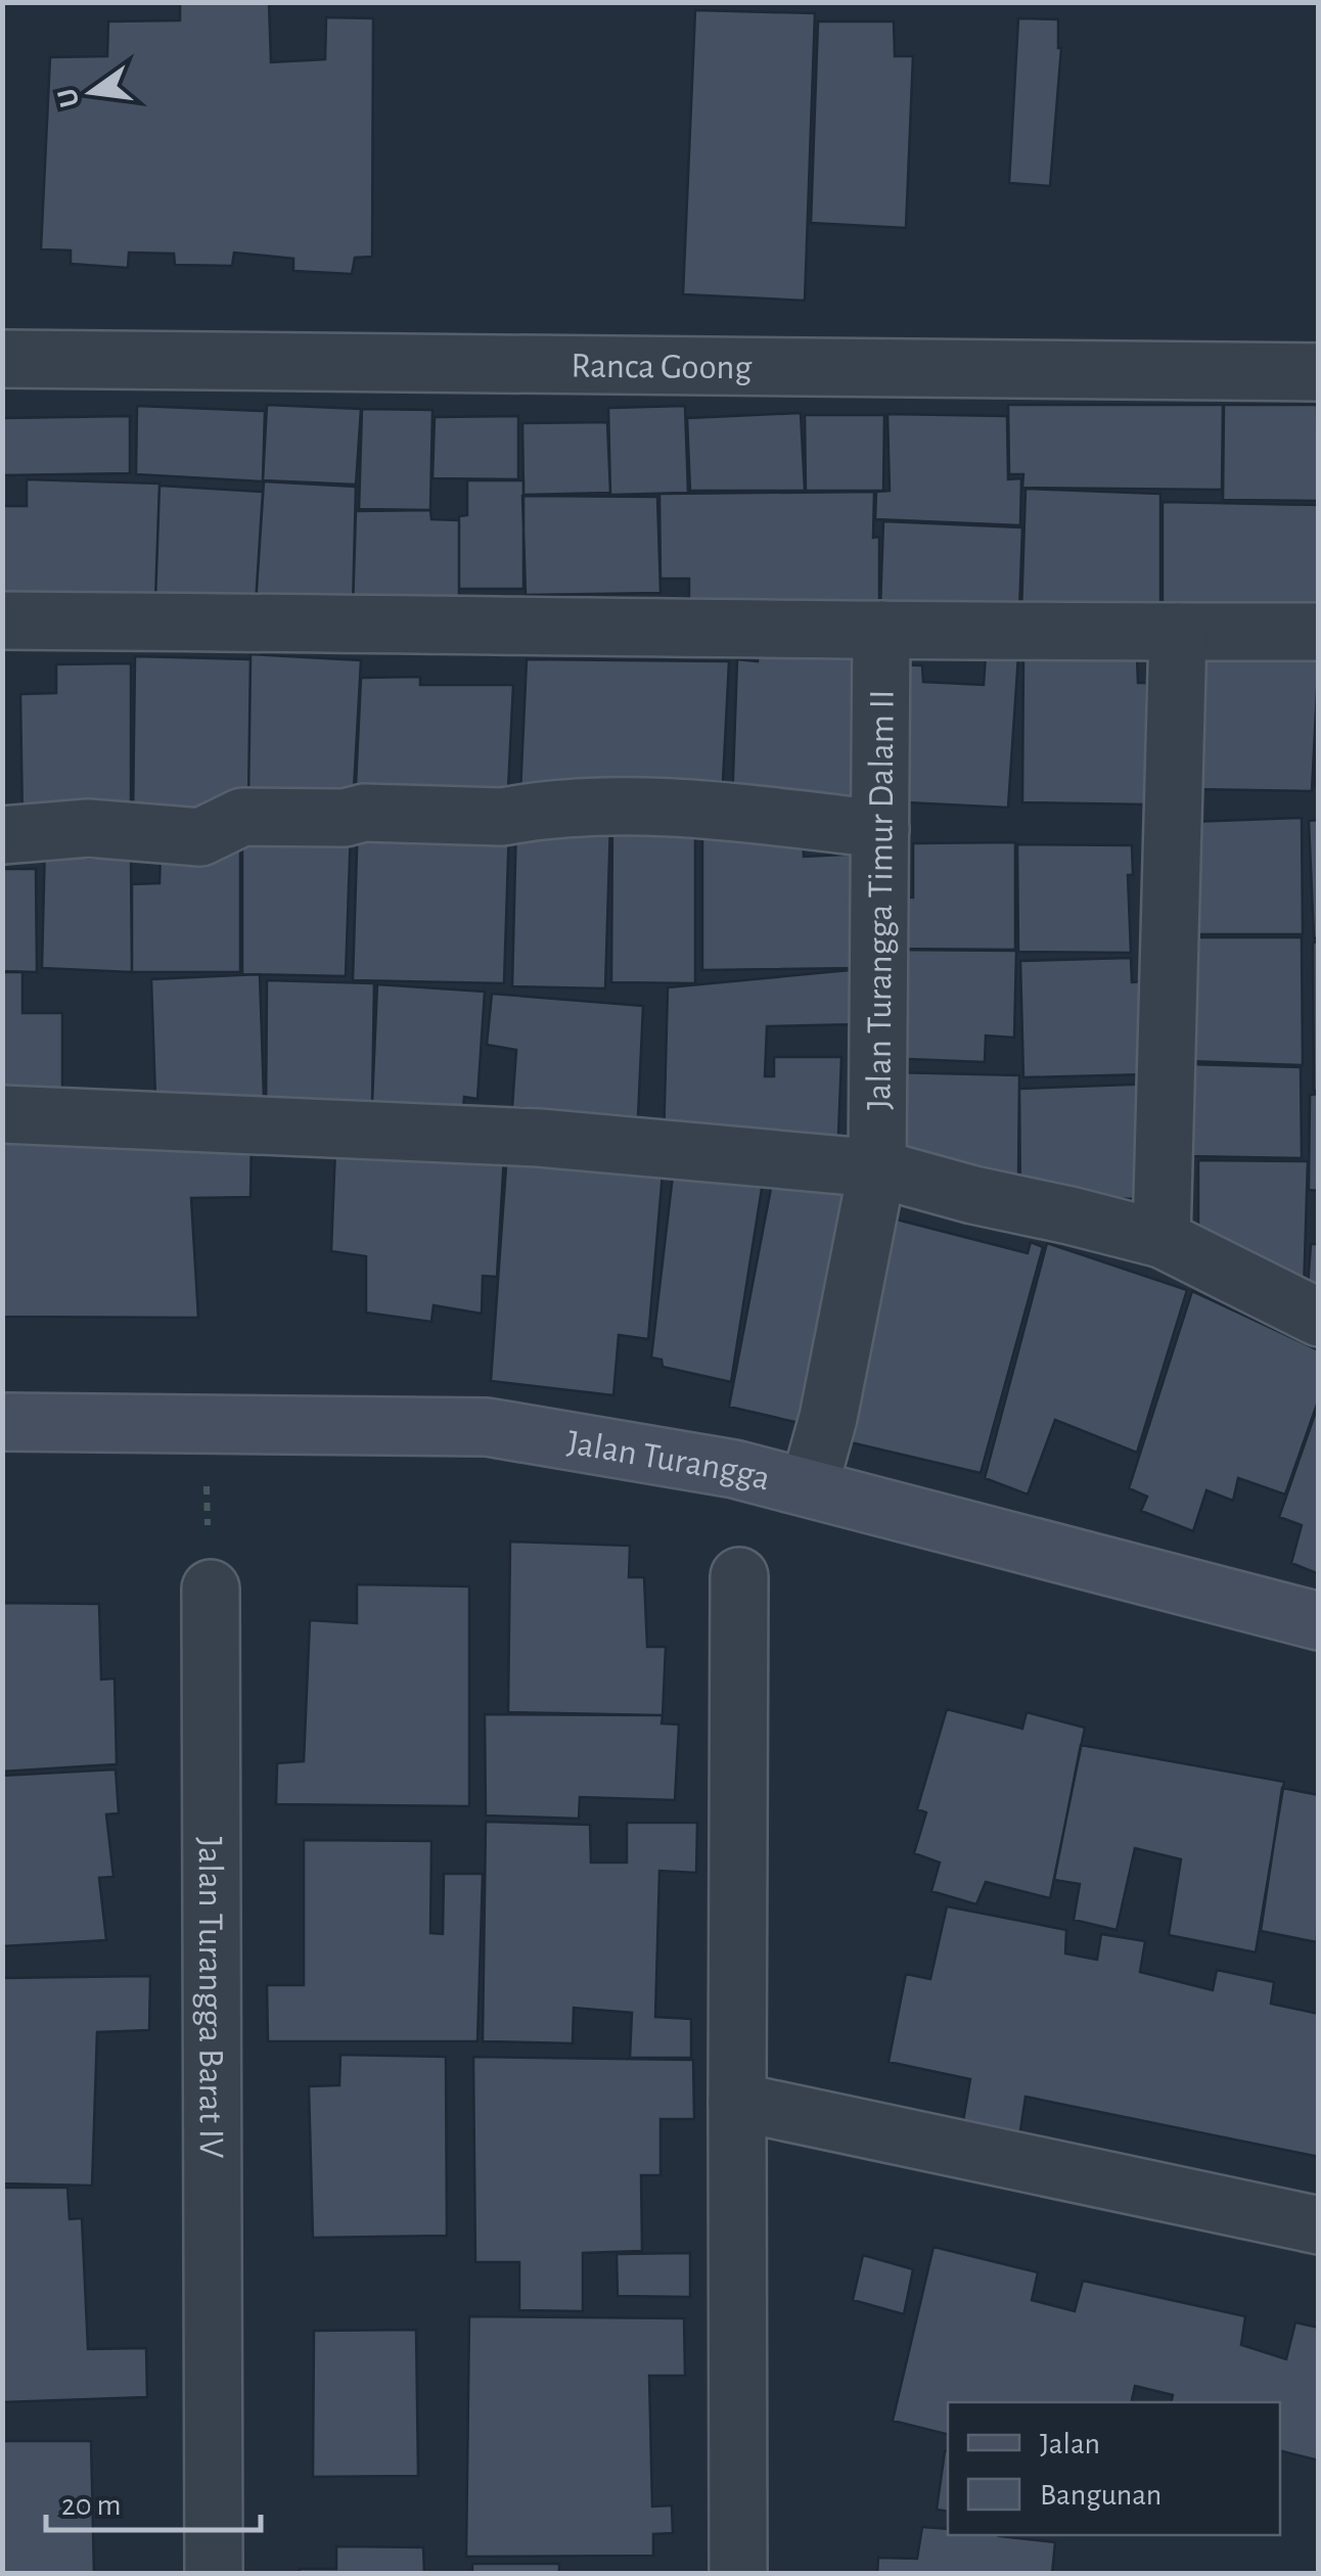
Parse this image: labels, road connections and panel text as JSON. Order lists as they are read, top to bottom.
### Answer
{
  "streets": {
    "main road": ["Jalan Turangga"],
    "street": ["Ranca Goong", "Jalan Turangga Timur Dalam II", "Jalan Turangga Barat IV"]
  },
  "crossings": [
    ["Jalan Turangga Timur Dalam II", "Jalan Turangga"]
  ],
  "legend": ["Jalan", "Bangunan"],
  "scale_bar": "20 m",
  "north": "left"
}
